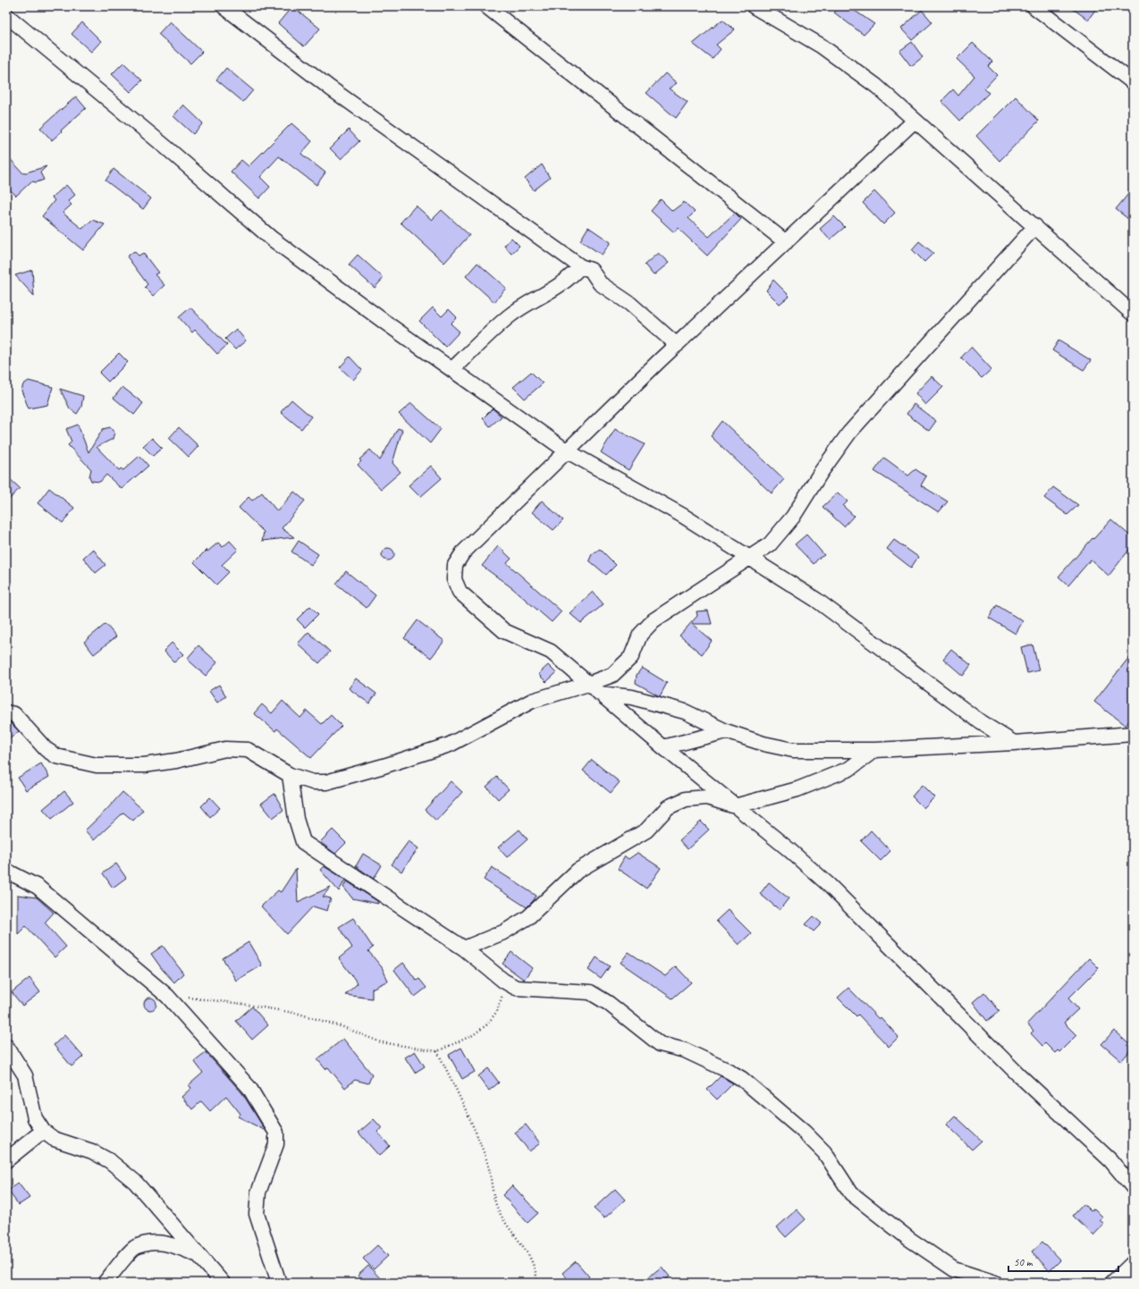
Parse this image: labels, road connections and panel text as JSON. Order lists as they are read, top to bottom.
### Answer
{
  "scale_bar": "50 m"
}
